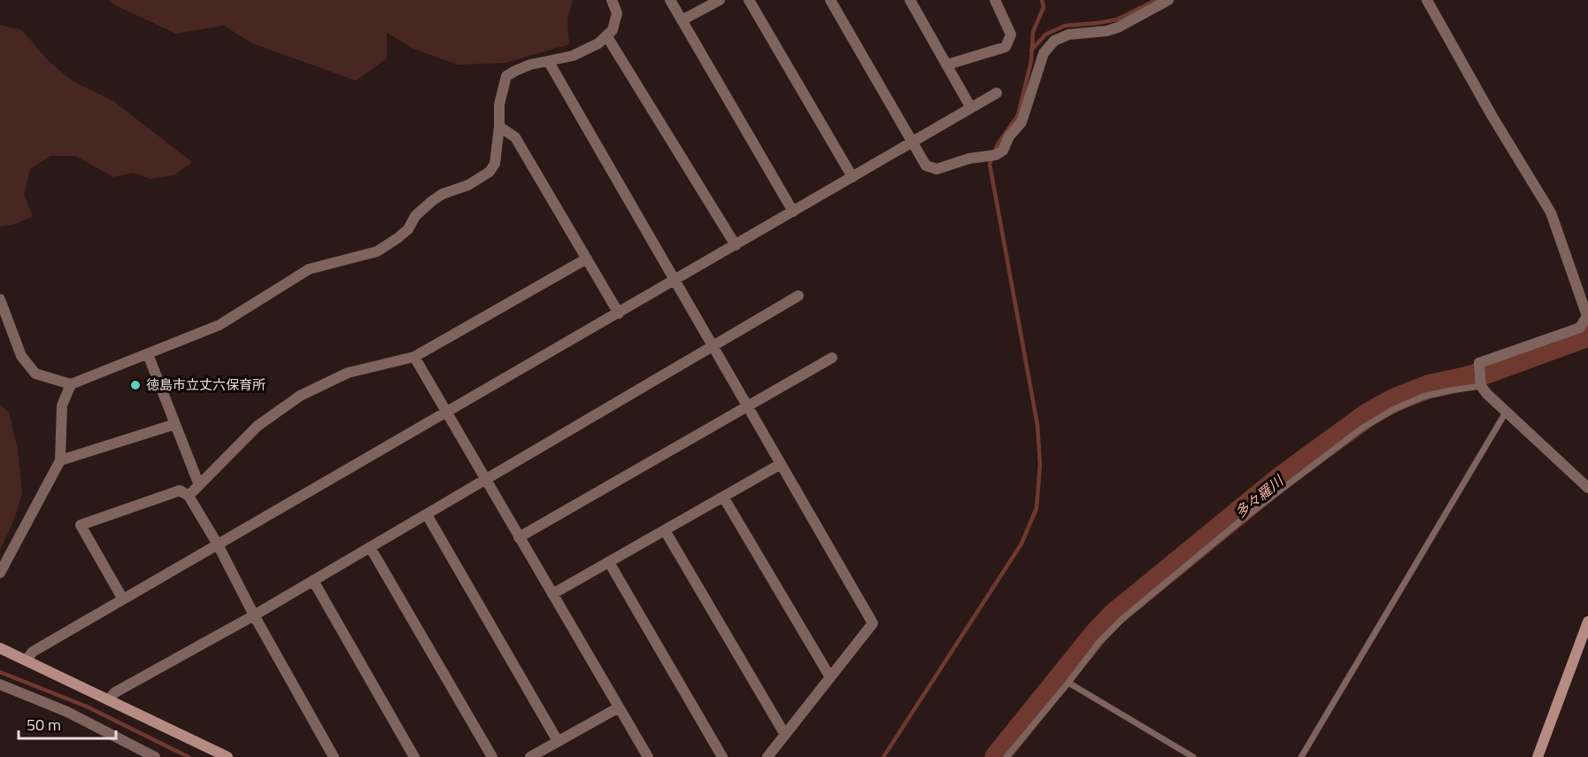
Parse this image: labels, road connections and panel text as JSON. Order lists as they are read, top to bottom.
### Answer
{
  "water": ["多々羅川"],
  "places": ["徳島市立丈六保育所"],
  "scale_bar": "50 m"
}
